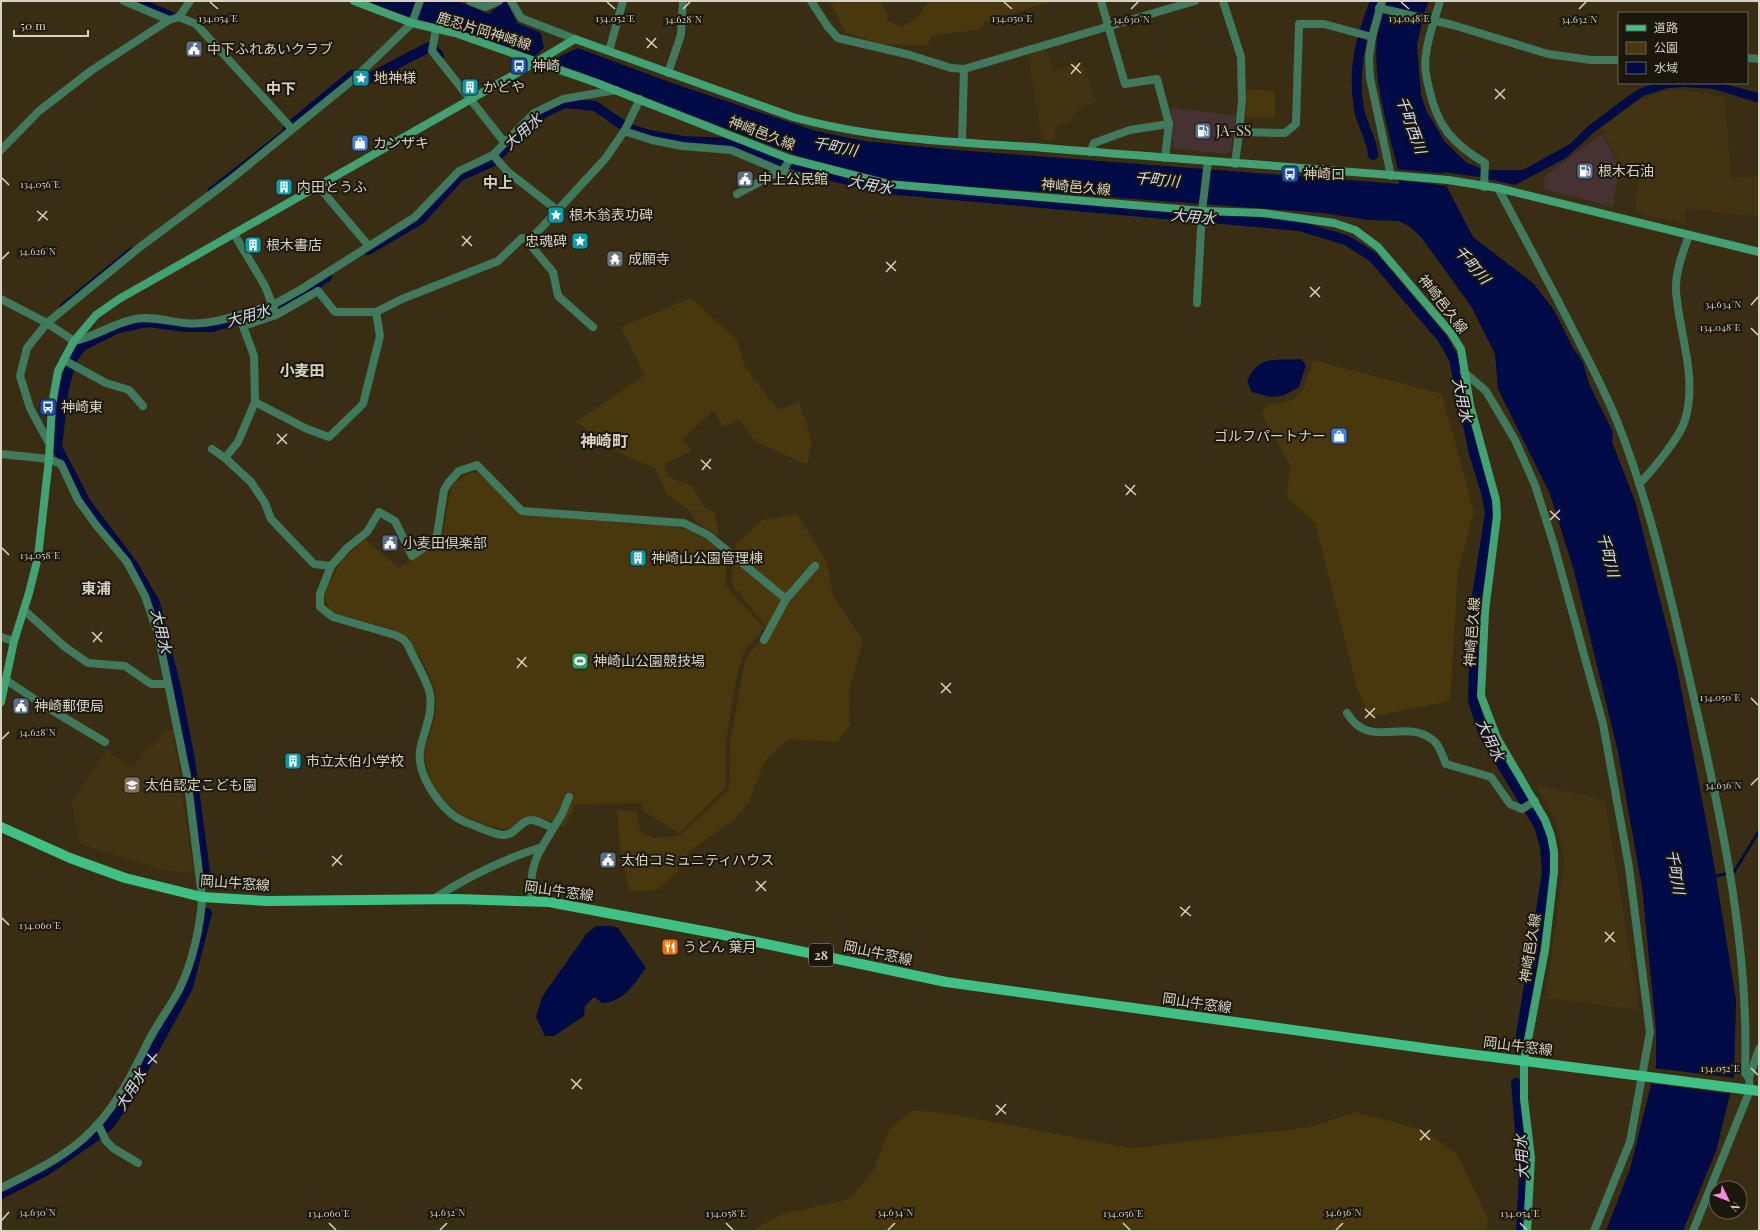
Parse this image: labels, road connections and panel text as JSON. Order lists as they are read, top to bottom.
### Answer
{
  "streets": {
    "main road": ["岡山牛窓線", "28"],
    "street": ["鹿忍片岡神崎線", "神崎邑久線"]
  },
  "crossings": [
    ["鹿忍片岡神崎線", "神崎邑久線"],
    ["神崎邑久線", "岡山牛窓線"]
  ],
  "districts": [
    "中下",
    "中上",
    "小麦田",
    "神崎町",
    "東浦"
  ],
  "water": ["千町西川", "大用水", "千町川"],
  "places": {
    "public building": [
      "中下ふれあいクラブ",
      "中上公民館",
      "小麦田倶楽部",
      "神崎郵便局",
      "太伯コミュニティハウス"
    ],
    "bus stop": ["神崎", "神崎口", "神崎東"],
    "place": ["地神様", "根木翁表功碑", "忠魂碑"],
    "building": [
      "かどや",
      "内田とうふ",
      "根木書店",
      "神崎山公園管理棟",
      "市立太伯小学校"
    ],
    "fuel station": ["JA-SS", "根木石油"],
    "shop": ["カンザキ", "ゴルフパートナー"],
    "temple": ["成願寺"],
    "sports": ["神崎山公園競技場"],
    "school or university": ["太伯認定こども園"],
    "restaurant": ["うどん 葉月"]
  },
  "legend": ["道路", "公園", "水域"],
  "scale_bar": "50 m",
  "north": "bottom right",
  "coordinates": [
    "134.052°E",
    "134.050°E",
    "134.054°E",
    "134.048°E",
    "34.628°N",
    "34.630°N",
    "34.632°N",
    "134.056°E",
    "34.626°N",
    "34.634°N",
    "134.058°E",
    "34.636°N",
    "134.060°E"
  ]
}
